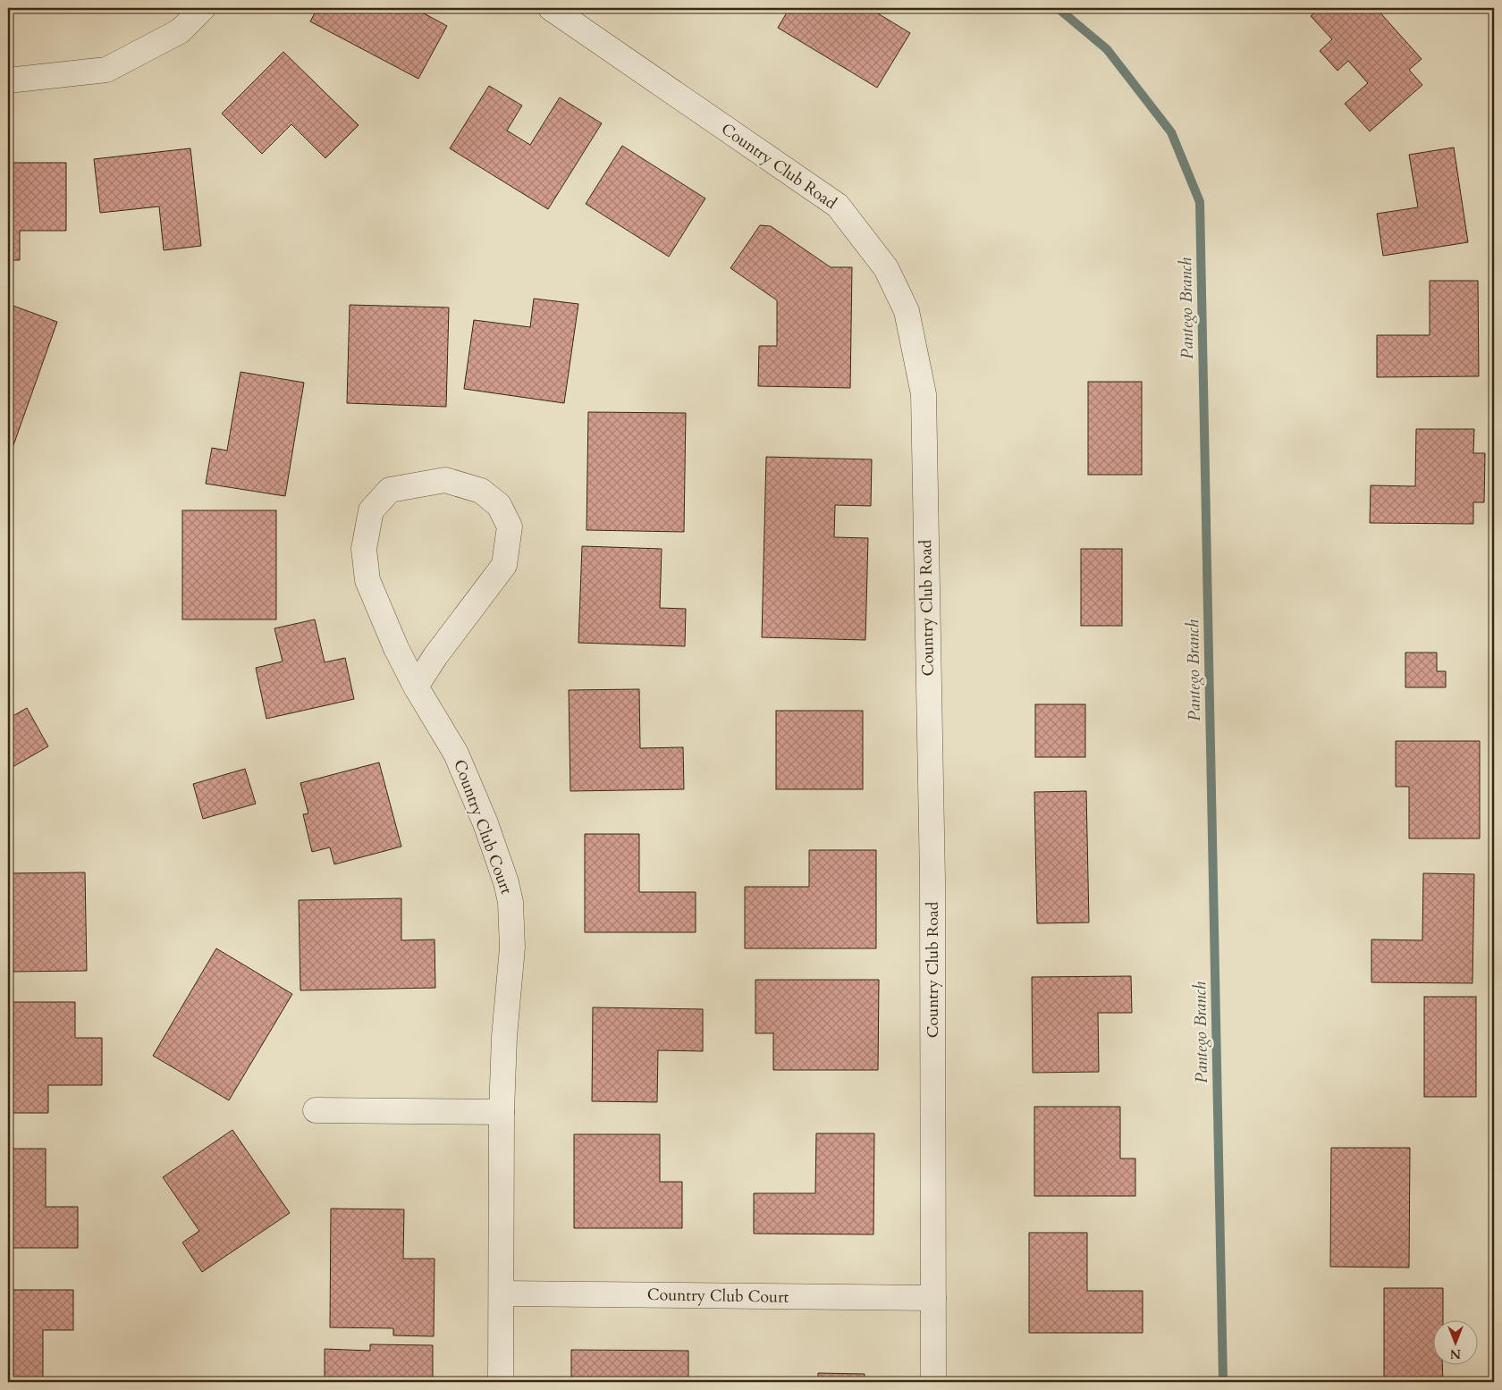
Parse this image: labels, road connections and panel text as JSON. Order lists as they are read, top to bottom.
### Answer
{
  "streets": {
    "street": ["Country Club Road", "Country Club Court"]
  },
  "crossings": [
    ["Country Club Road", "Country Club Court"]
  ],
  "water": ["Pantego Branch"],
  "north": "bottom"
}
